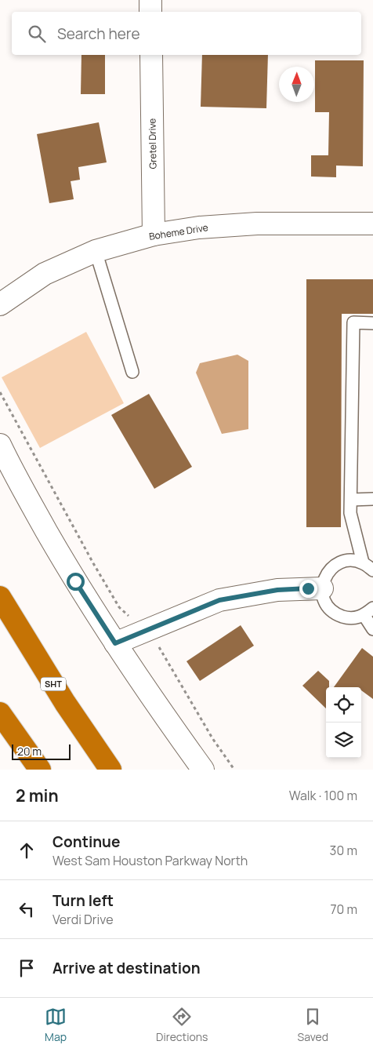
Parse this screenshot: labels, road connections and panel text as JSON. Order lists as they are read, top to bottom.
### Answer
{
  "streets": {
    "highway": ["SHT"],
    "street": ["Gretel Drive", "Boheme Drive"]
  },
  "crossings": [
    ["Gretel Drive", "Boheme Drive"]
  ],
  "scale_bar": "20 m",
  "north": "top",
  "page": {
    "search": "Search here",
    "scale": "20 m",
    "heading": ["2 min", "Walk · 100 m"],
    "list": [
      ["Continue", "West Sam Houston Parkway North", "30 m"],
      ["Turn left", "Verdi Drive", "70 m"],
      "Arrive at destination"
    ],
    "nav": ["Map", "Directions", "Saved"]
  }
}
